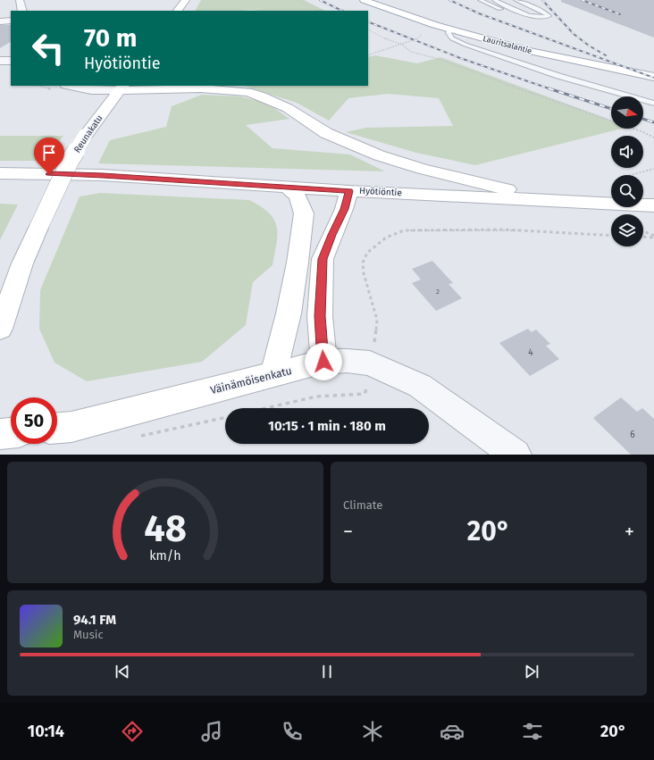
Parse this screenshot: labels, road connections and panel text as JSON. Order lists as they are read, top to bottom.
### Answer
{
  "streets": {
    "main road": [
      "Lauritsalantie",
      "Reunakatu",
      "Hyötiöntie",
      "Väinämöisenkatu"
    ]
  },
  "house_numbers": ["2", "4", "6"],
  "north": "right",
  "page": {
    "turn": ["70 m", "Hyötiöntie"],
    "limit": "50",
    "trip": "10:15 · 1 min · 180 m",
    "tile": "Climate",
    "heat": ["−", "20°", "+"],
    "song": ["94.1 FM", "Music"],
    "tabs": ["10:14", "20°"],
    "gauge": ["48", "km/h"]
  }
}
